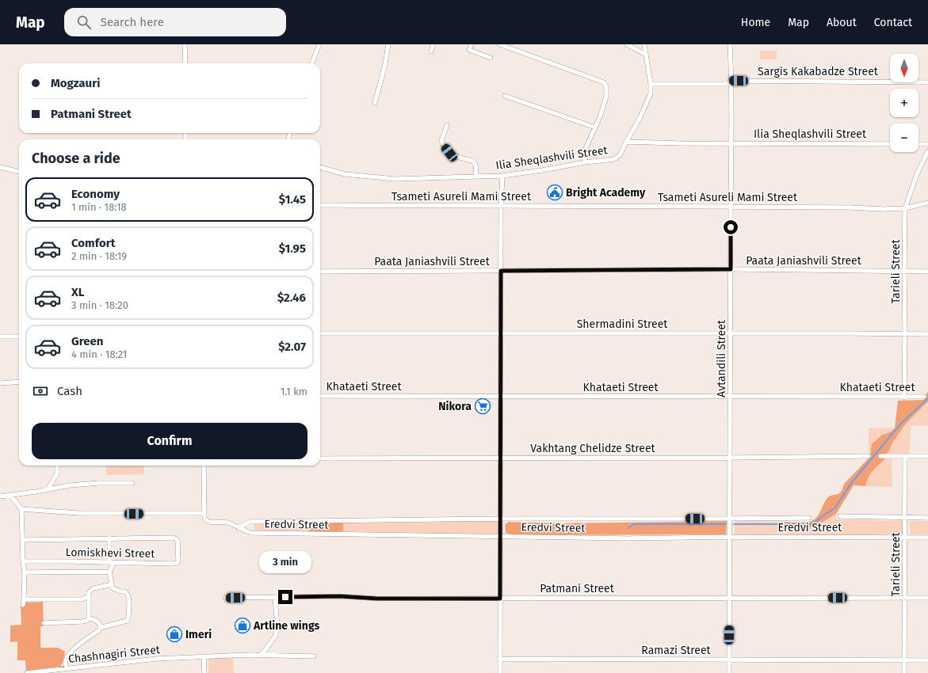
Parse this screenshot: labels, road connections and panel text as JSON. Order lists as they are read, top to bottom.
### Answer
{
  "streets": {
    "street": [
      "Sargis Kakabadze Street",
      "Ilia Sheqlashvili Street",
      "Tsameti Asureli Mami Street",
      "Paata Janiashvili Street",
      "Tarieli Street",
      "Shermadini Street",
      "Avtandili Street",
      "Khataeti Street",
      "Vakhtang Chelidze Street",
      "Eredvi Street",
      "Lomiskhevi Street",
      "Patmani Street",
      "Ramazi Street",
      "Chashnagiri Street"
    ]
  },
  "crossings": [
    ["Sargis Kakabadze Street", "Avtandili Street"],
    ["Ilia Sheqlashvili Street", "Avtandili Street"],
    ["Tsameti Asureli Mami Street", "Tarieli Street"],
    ["Tsameti Asureli Mami Street", "Avtandili Street"],
    ["Paata Janiashvili Street", "Tarieli Street"],
    ["Paata Janiashvili Street", "Avtandili Street"],
    ["Tarieli Street", "Shermadini Street"],
    ["Tarieli Street", "Khataeti Street"],
    ["Tarieli Street", "Eredvi Street"],
    ["Tarieli Street", "Patmani Street"],
    ["Tarieli Street", "Ramazi Street"],
    ["Shermadini Street", "Avtandili Street"],
    ["Avtandili Street", "Khataeti Street"],
    ["Avtandili Street", "Vakhtang Chelidze Street"],
    ["Avtandili Street", "Eredvi Street"],
    ["Avtandili Street", "Patmani Street"],
    ["Avtandili Street", "Ramazi Street"]
  ],
  "places": {
    "public building": ["Bright Academy"],
    "supermarket": ["Nikora"],
    "shop": ["Artline wings", "Imeri"]
  },
  "north": "bottom",
  "page": {
    "header": "Map",
    "search": "Search here",
    "nav": [
      "Home",
      "Map",
      "About",
      "Contact"
    ],
    "map_buttons": ["+", "−"],
    "banner": ["Mogzauri", "Patmani Street"],
    "heading": "Choose a ride",
    "list": [
      {
        "name": "Economy",
        "note": "1 min · 18:18",
        "value": "$1.45"
      },
      {
        "name": "Comfort",
        "note": "2 min · 18:19",
        "value": "$1.95"
      },
      {
        "name": "XL",
        "note": "3 min · 18:20",
        "value": "$2.46"
      },
      {
        "name": "Green",
        "note": "4 min · 18:21",
        "value": "$2.07"
      }
    ],
    "pay": ["Cash", "1.1 km"],
    "buttons": "Confirm",
    "bubble": "3 min"
  }
}
